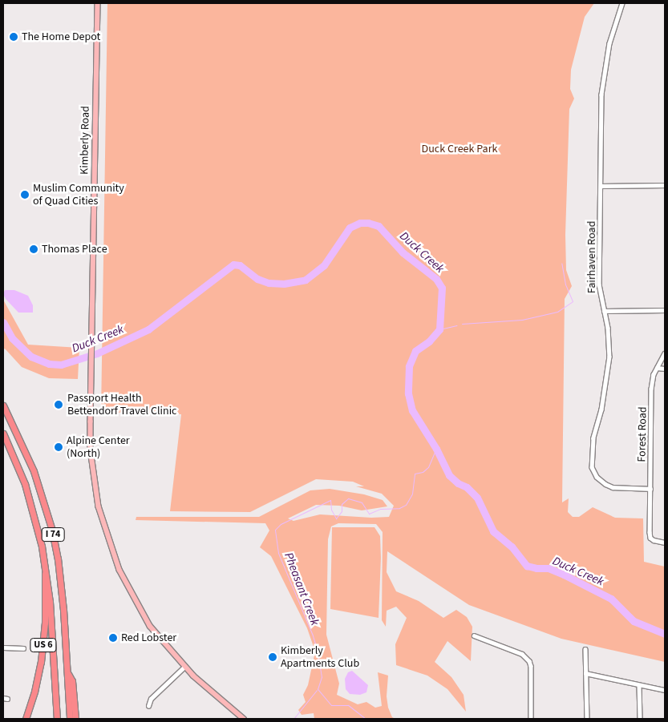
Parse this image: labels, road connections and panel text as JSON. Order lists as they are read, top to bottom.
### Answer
{
  "streets": {
    "highway": ["I 74", "US 6"],
    "main road": ["Kimberly Road"],
    "street": ["Fairhaven Road", "Forest Road"]
  },
  "crossings": [
    ["Fairhaven Road", "Forest Road"],
    ["I 74", "US 6"]
  ],
  "water": ["Duck Creek", "Pheasant Creek"],
  "parks": ["Duck Creek Park"],
  "places": [
    "The Home Depot",
    "Muslim Community of Quad Cities",
    "Thomas Place",
    "Passport Health Bettendorf Travel Clinic",
    "Alpine Center (North)",
    "Red Lobster",
    "Kimberly Apartments Club"
  ]
}
